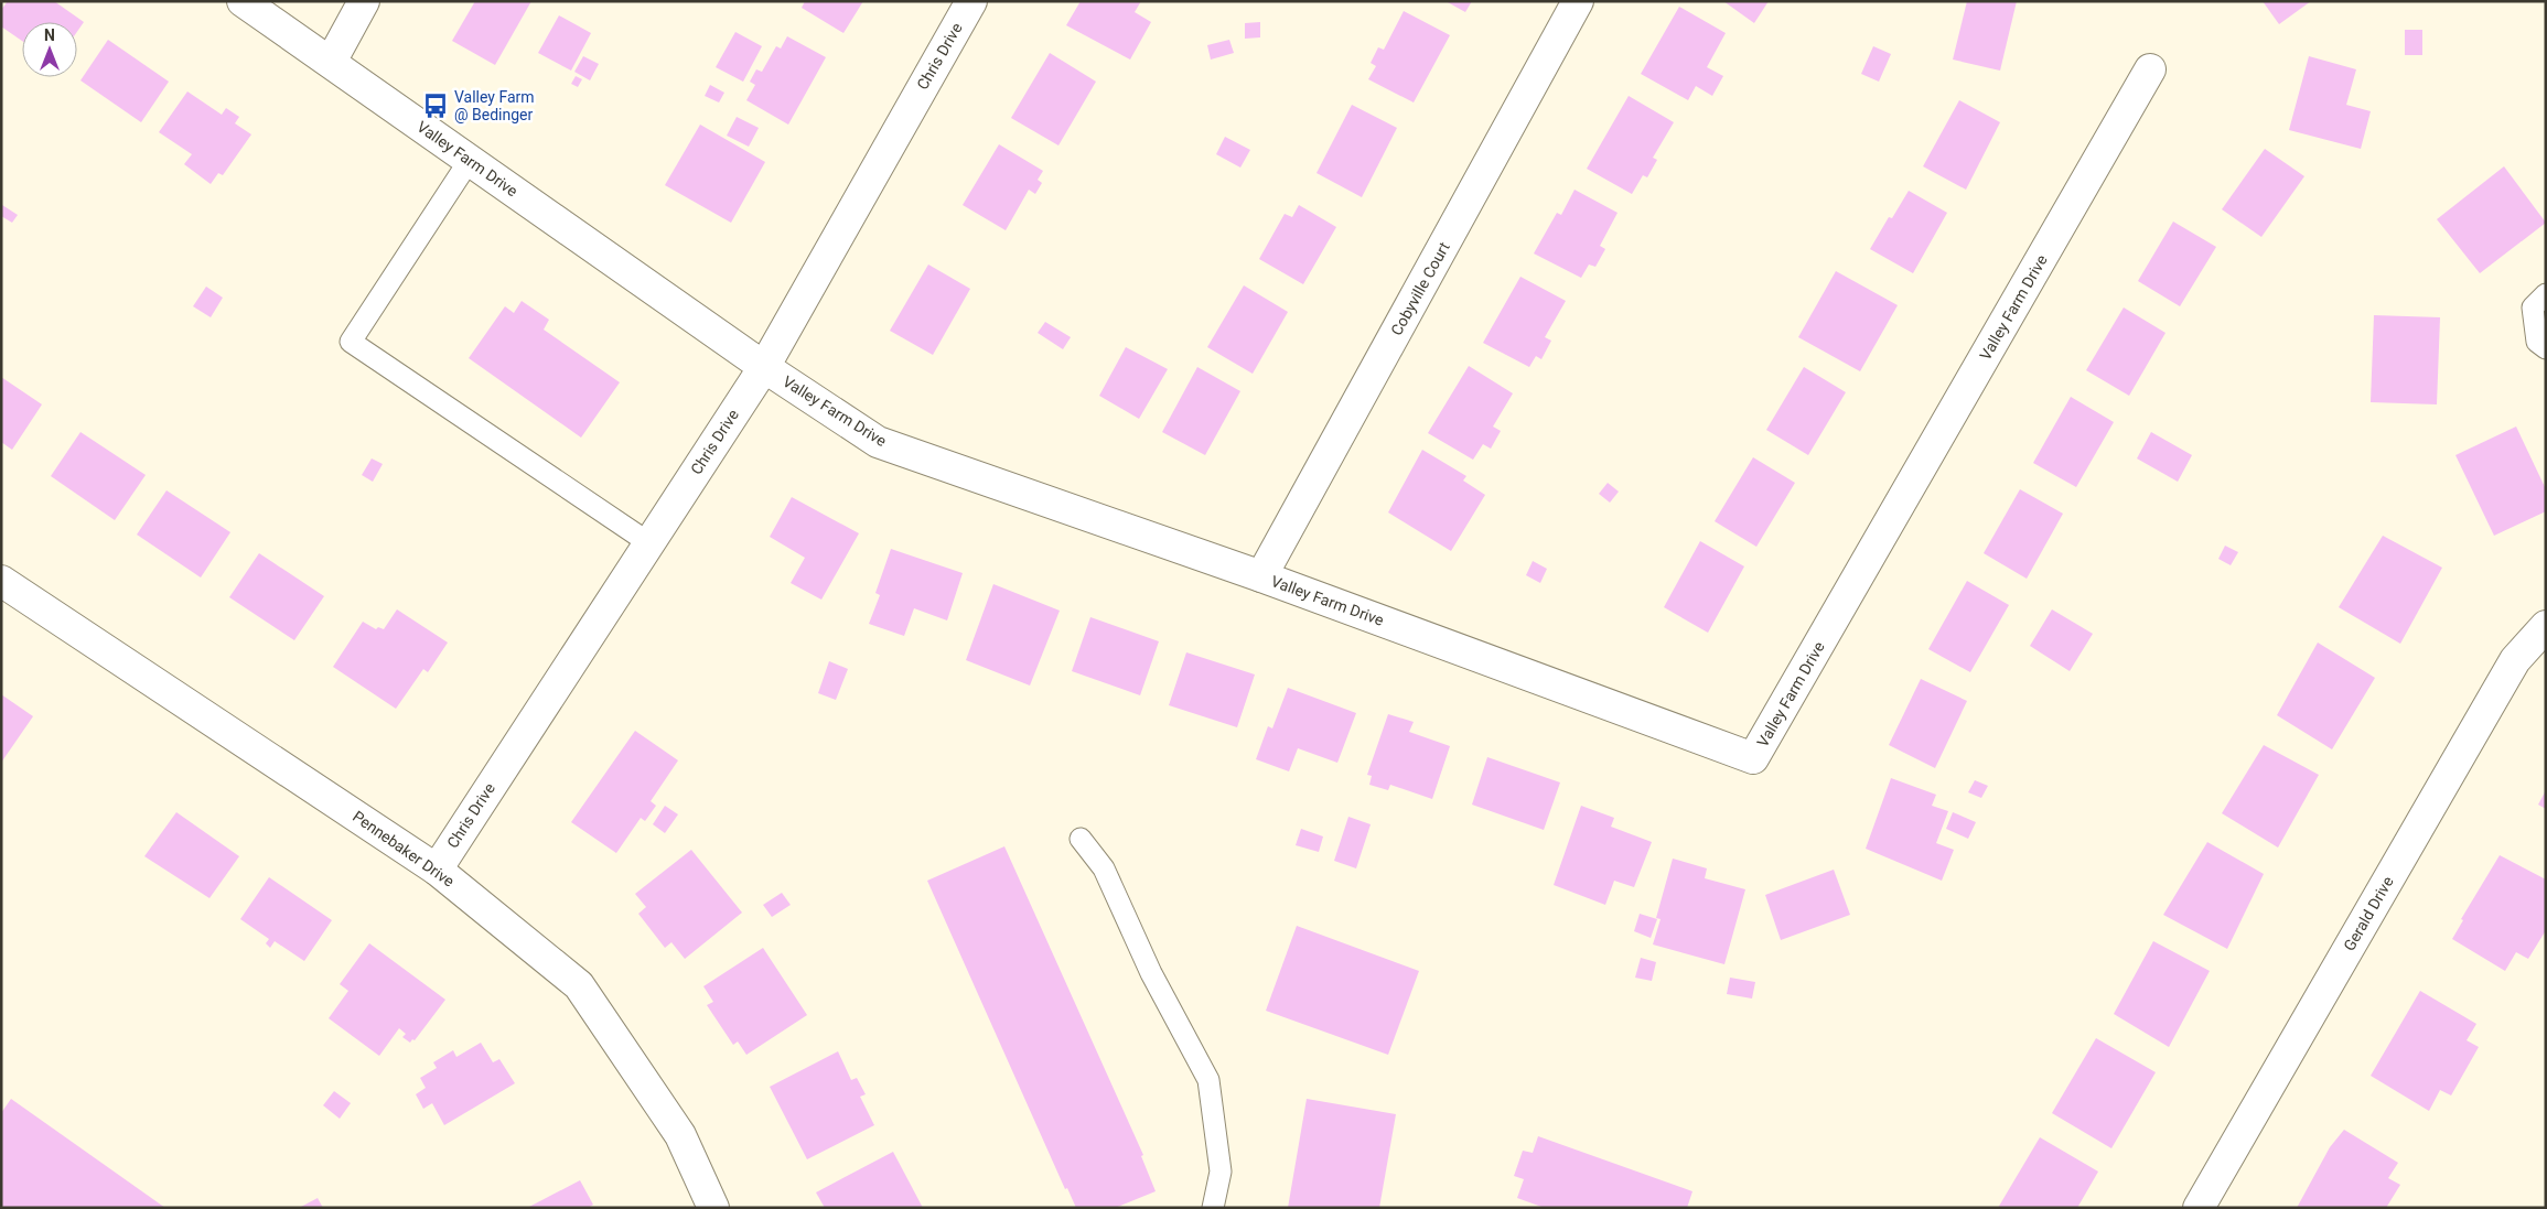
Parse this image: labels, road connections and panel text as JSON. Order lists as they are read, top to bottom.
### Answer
{
  "streets": {
    "street": [
      "Chris Drive",
      "Valley Farm Drive",
      "Cobyville Court",
      "Pennebaker Drive",
      "Gerald Drive"
    ]
  },
  "crossings": [
    ["Chris Drive", "Valley Farm Drive"],
    ["Chris Drive", "Pennebaker Drive"],
    ["Valley Farm Drive", "Cobyville Court"]
  ],
  "places": {
    "bus stop": ["Valley Farm @ Bedinger"]
  },
  "north": "top"
}
